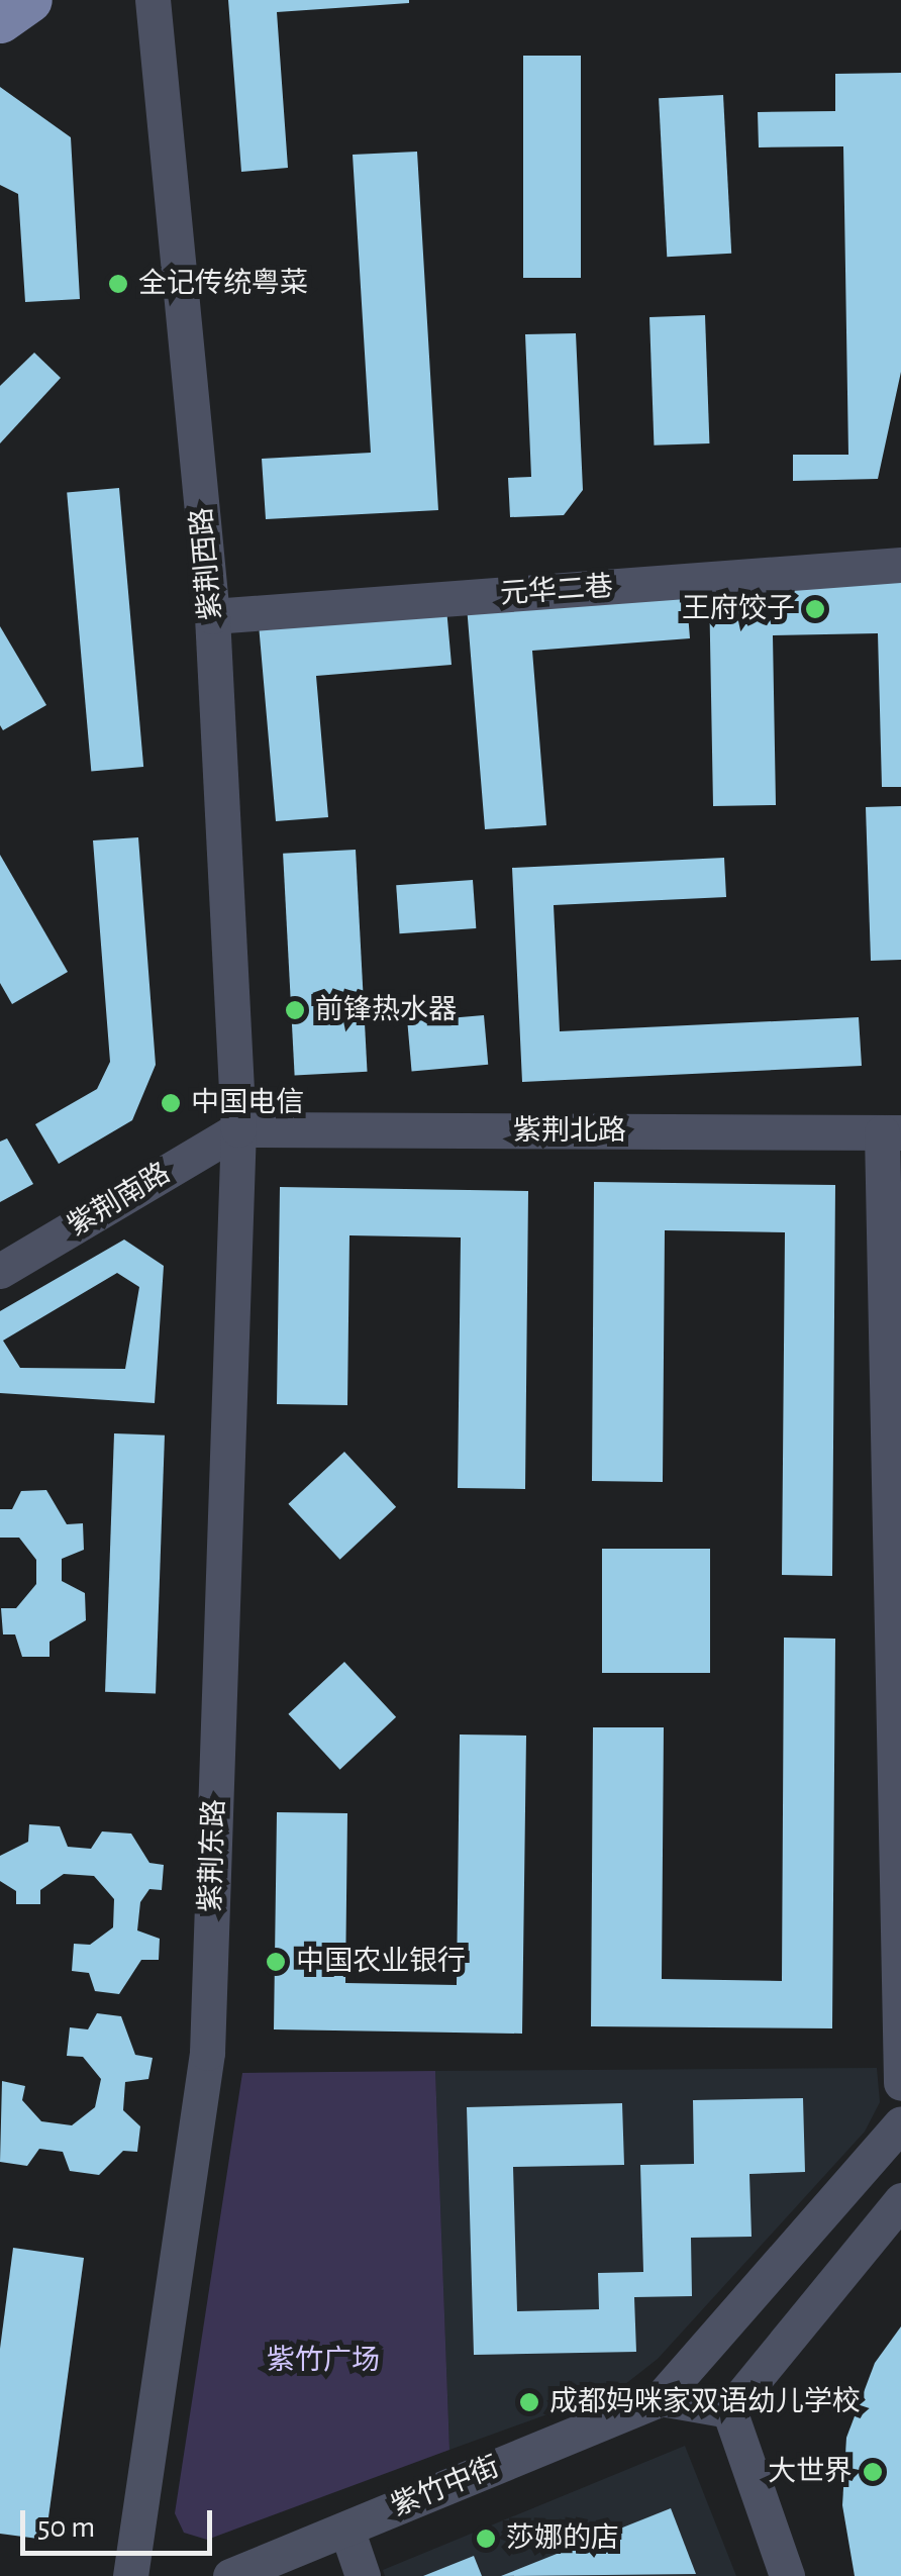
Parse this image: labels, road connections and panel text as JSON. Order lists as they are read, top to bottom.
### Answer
{
  "streets": {
    "street": [
      "紫荆西路",
      "元华二巷",
      "紫荆北路",
      "紫荆南路",
      "紫荆东路",
      "紫竹中街"
    ]
  },
  "crossings": [
    ["紫荆西路", "元华二巷"],
    ["紫荆西路", "紫荆北路"],
    ["紫荆西路", "紫荆南路"],
    ["紫荆西路", "紫荆东路"],
    ["紫荆北路", "紫荆南路"],
    ["紫荆北路", "紫荆东路"],
    ["紫荆南路", "紫荆东路"]
  ],
  "parks": ["紫竹广场"],
  "places": [
    "全记传统粤菜",
    "王府饺子",
    "前锋热水器",
    "中国电信",
    "中国农业银行",
    "成都妈咪家双语幼儿学校",
    "大世界",
    "莎娜的店"
  ],
  "scale_bar": "50 m"
}
